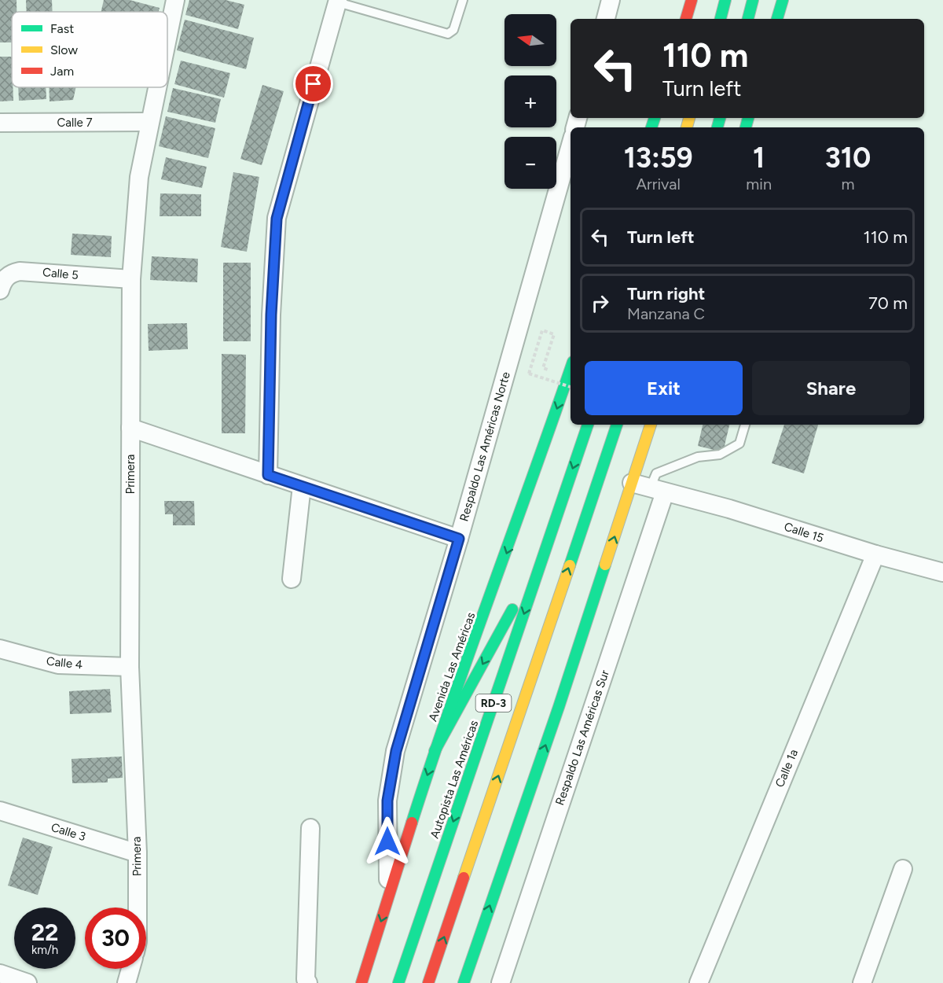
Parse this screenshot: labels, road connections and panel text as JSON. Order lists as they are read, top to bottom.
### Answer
{
  "streets": {
    "main road": ["Avenida Las Américas", "RD-3", "Autopista Las Américas"],
    "street": [
      "Calle 7",
      "Calle 5",
      "Respaldo Las Américas Norte",
      "Primera",
      "Calle 15",
      "Calle 4",
      "Respaldo Las Américas Sur",
      "Calle 1a",
      "Calle 3"
    ]
  },
  "crossings": [
    ["Calle 7", "Primera"],
    ["Calle 5", "Primera"],
    ["Respaldo Las Américas Norte", "Avenida Las Américas"],
    ["Primera", "Calle 4"],
    ["Primera", "Calle 3"],
    ["Calle 15", "Respaldo Las Américas Sur"],
    ["Calle 15", "Calle 1a"]
  ],
  "legend": ["Fast", "Slow", "Jam"],
  "north": "left",
  "page": {
    "map_buttons": ["+", "−"],
    "turn": ["110 m", "Turn left"],
    "eta": [
      "13:59",
      "Arrival",
      "1",
      "min",
      "310",
      "m"
    ],
    "list": [
      {
        "name": "Turn left",
        "value": "110 m"
      },
      {
        "name": "Turn right",
        "note": "Manzana C",
        "value": "70 m"
      }
    ],
    "buttons": ["Exit", "Share"],
    "speed": "22 km/h",
    "limit": "30"
  }
}
